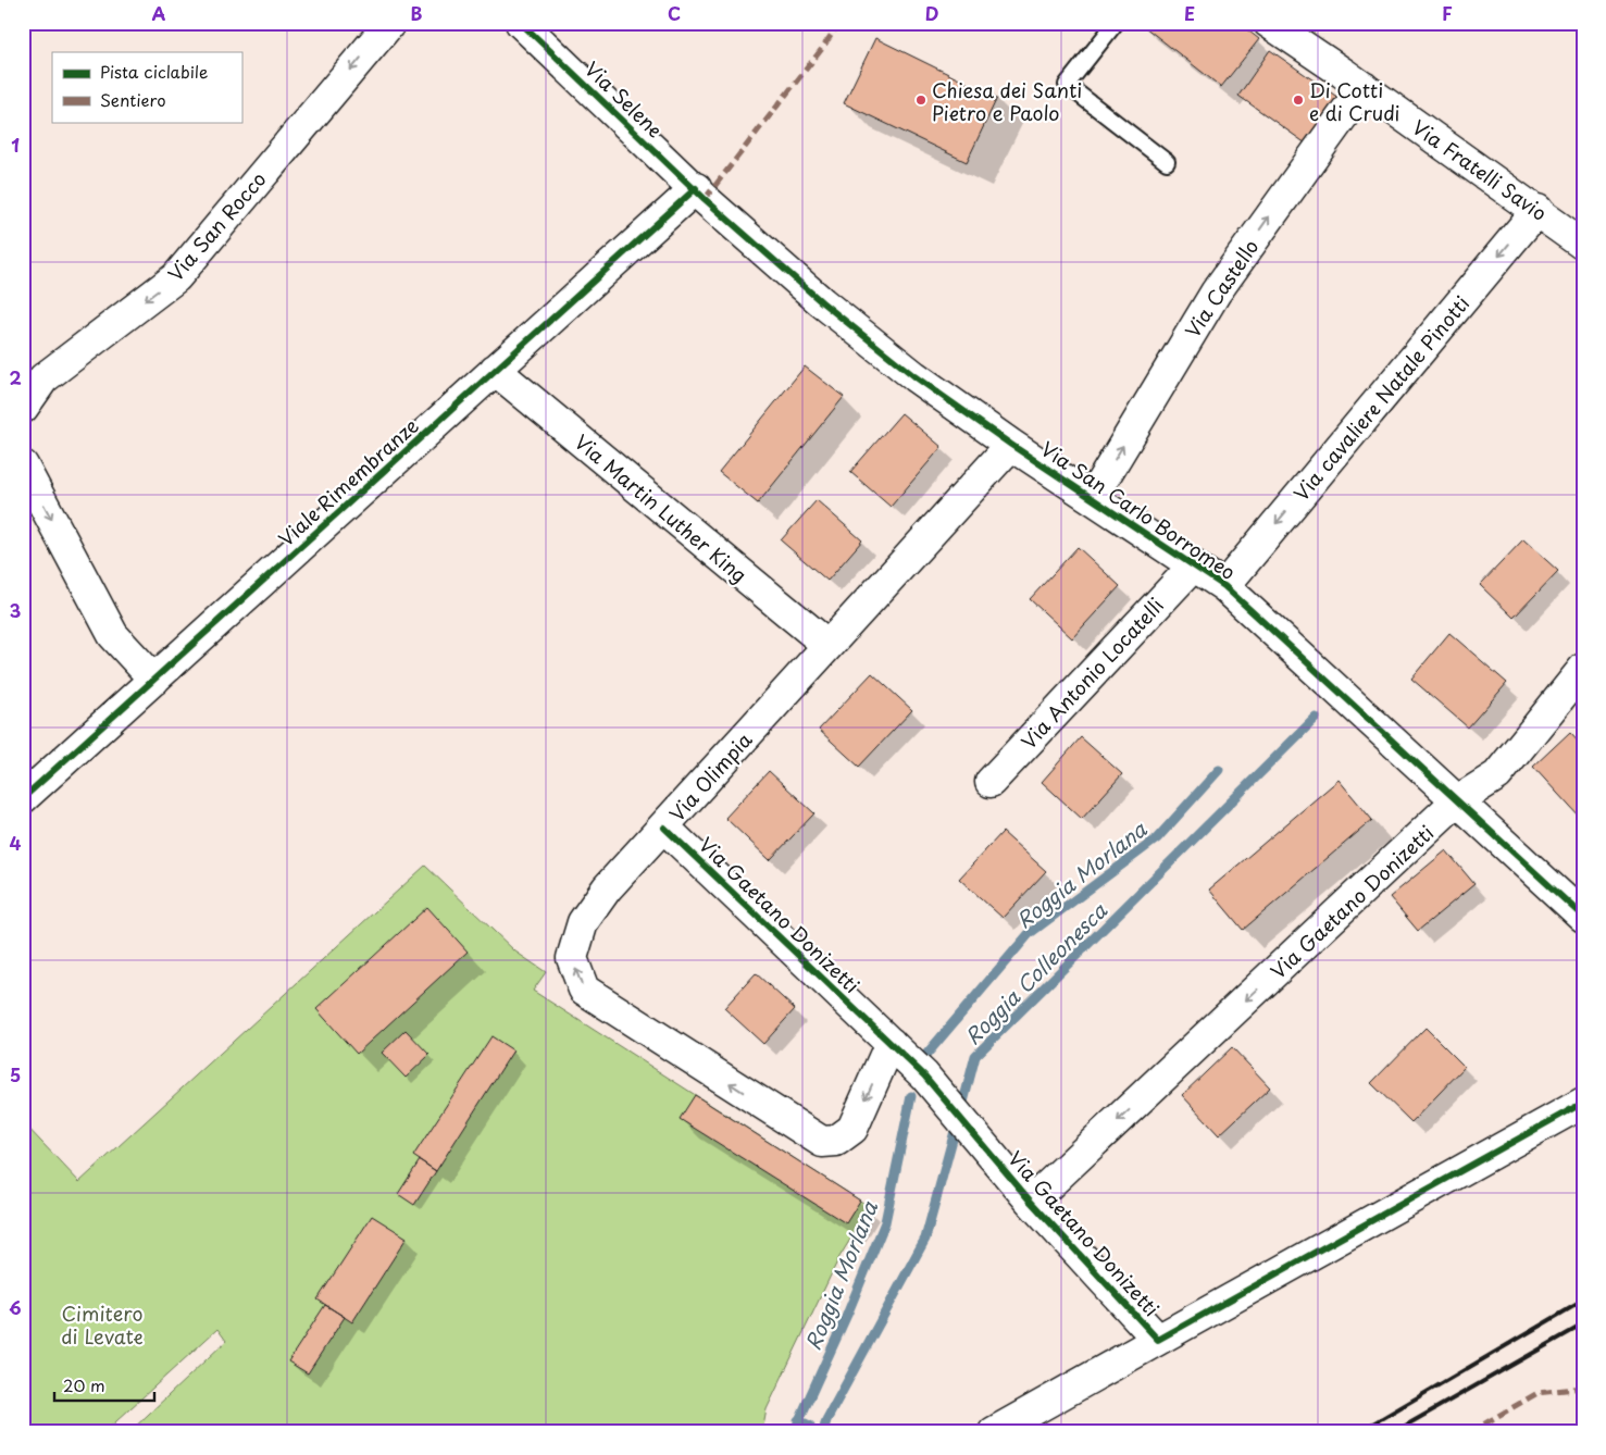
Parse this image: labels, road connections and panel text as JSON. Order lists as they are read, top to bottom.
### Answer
{
  "streets": {
    "street": [
      "Via Selene",
      "Via Fratelli Savio",
      "Via San Rocco",
      "Via Castello",
      "Via cavaliere Natale Pinotti",
      "Viale Rimembranze",
      "Via Martin Luther King",
      "Via San Carlo Borromeo",
      "Via Antonio Locatelli",
      "Via Olimpia",
      "Via Gaetano Donizetti"
    ]
  },
  "crossings": [
    ["Via Selene", "Viale Rimembranze"],
    ["Via Selene", "Via San Carlo Borromeo"],
    ["Via Fratelli Savio", "Via Castello"],
    ["Via Fratelli Savio", "Via cavaliere Natale Pinotti"],
    ["Via Castello", "Via San Carlo Borromeo"],
    ["Via cavaliere Natale Pinotti", "Via San Carlo Borromeo"],
    ["Viale Rimembranze", "Via Martin Luther King"],
    ["Viale Rimembranze", "Via San Carlo Borromeo"],
    ["Via Martin Luther King", "Via Olimpia"],
    ["Via San Carlo Borromeo", "Via Antonio Locatelli"],
    ["Via San Carlo Borromeo", "Via Olimpia"],
    ["Via San Carlo Borromeo", "Via Gaetano Donizetti"],
    ["Via Olimpia", "Via Gaetano Donizetti"]
  ],
  "one_way": ["Via San Rocco", "Via Castello", "Via cavaliere Natale Pinotti"],
  "water": ["Roggia Morlana", "Roggia Colleonesca"],
  "parks": ["Cimitero di Levate"],
  "places": ["Chiesa dei Santi Pietro e Paolo", "Di Cotti e di Crudi"],
  "legend": ["Pista ciclabile", "Sentiero"],
  "scale_bar": "20 m",
  "grid": {
    "columns": [
      "A",
      "B",
      "C",
      "D",
      "E",
      "F"
    ],
    "rows": [
      "1",
      "2",
      "3",
      "4",
      "5",
      "6"
    ]
  }
}
